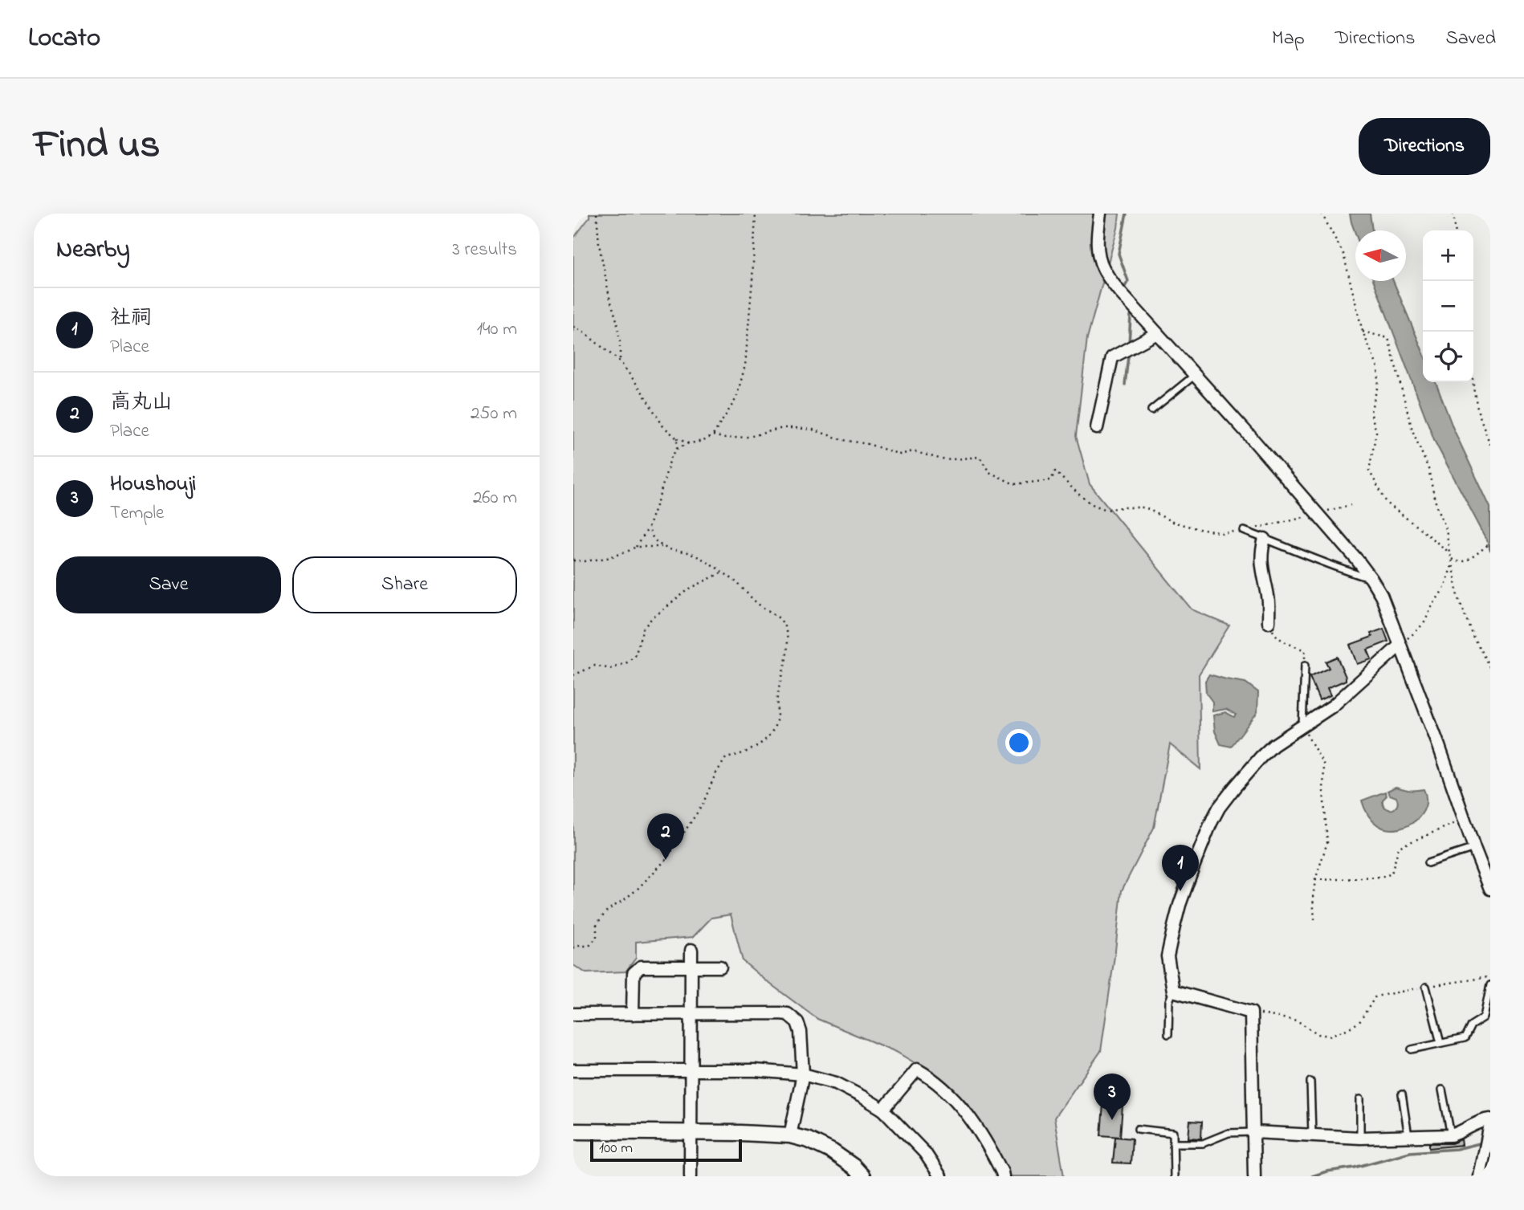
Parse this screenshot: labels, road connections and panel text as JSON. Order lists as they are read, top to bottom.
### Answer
{
  "scale_bar": "100 m",
  "north": "left",
  "page": {
    "header": "Locato",
    "nav": ["Map", "Directions", "Saved"],
    "title": "Find us",
    "buttons": [
      "Directions",
      ["Save", "Share"]
    ],
    "heading": ["Nearby", "3 results"],
    "map_buttons": ["+", "−"],
    "list": [
      {
        "mark": "1",
        "name": "社祠",
        "note": "Place",
        "value": "140 m"
      },
      {
        "mark": "2",
        "name": "高丸山",
        "note": "Place",
        "value": "250 m"
      },
      {
        "mark": "3",
        "name": "Houshouji",
        "note": "Temple",
        "value": "260 m"
      }
    ],
    "pins": ["2", "1", "3"],
    "scale": "100 m"
  }
}
